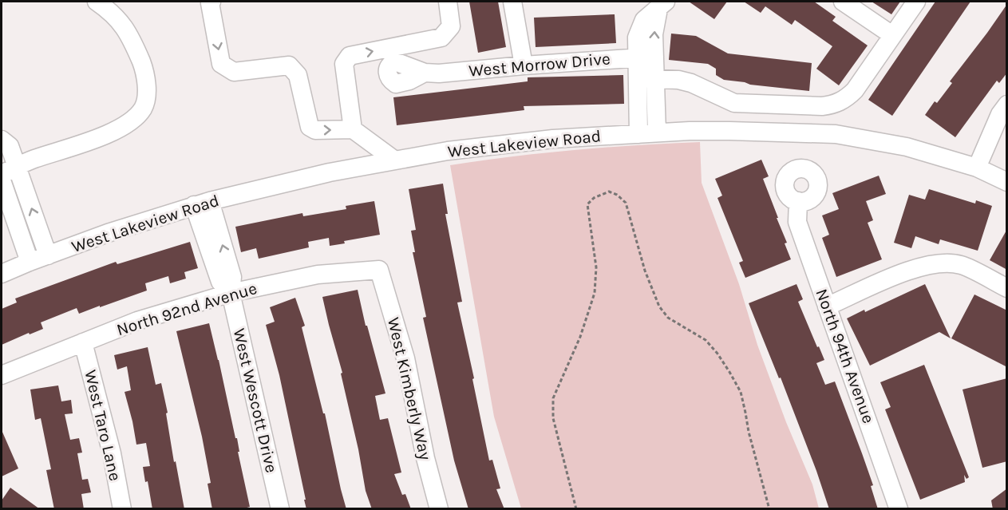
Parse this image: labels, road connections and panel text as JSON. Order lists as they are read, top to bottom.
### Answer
{
  "streets": {
    "street": [
      "West Morrow Drive",
      "West Lakeview Road",
      "North 92nd Avenue",
      "North 94th Avenue",
      "West Kimberly Way",
      "West Wescott Drive",
      "West Taro Lane"
    ]
  },
  "crossings": [
    ["West Lakeview Road", "West Wescott Drive"],
    ["North 92nd Avenue", "West Kimberly Way"],
    ["North 92nd Avenue", "West Wescott Drive"],
    ["North 92nd Avenue", "West Taro Lane"]
  ]
}
